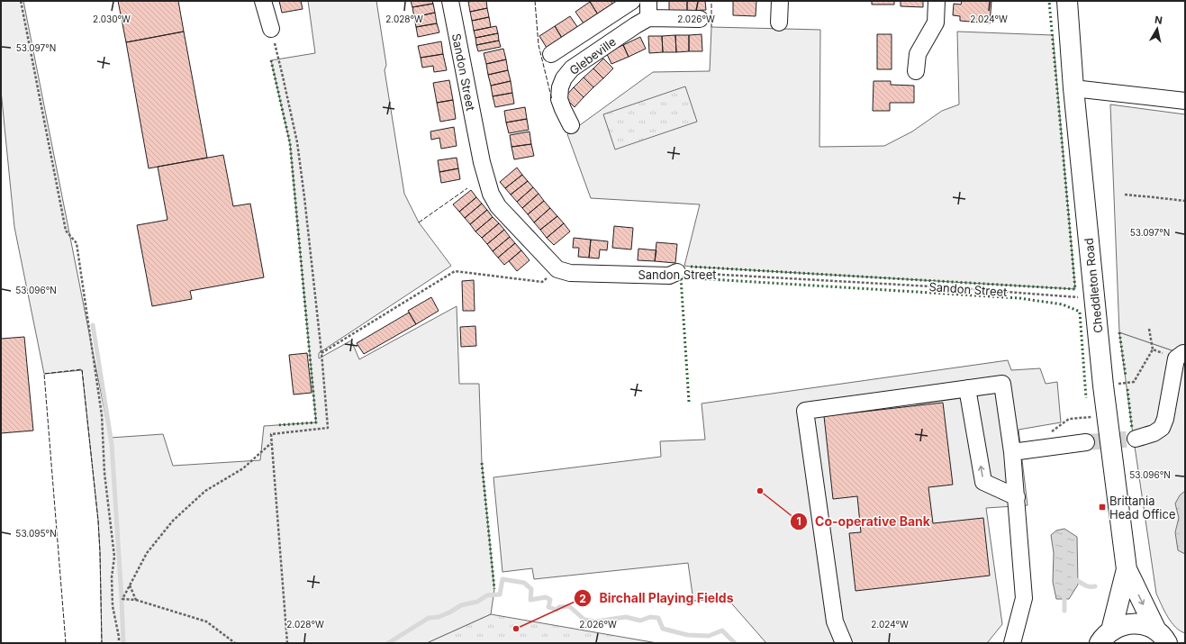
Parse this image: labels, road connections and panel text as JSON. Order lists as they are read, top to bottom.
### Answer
{
  "streets": {
    "highway": ["Cheddleton Road"],
    "street": ["Glebeville", "Sandon Street"]
  },
  "crossings": [
    ["Sandon Street", "Cheddleton Road"]
  ],
  "places": {
    "other": ["Co-operative Bank", "Birchall Playing Fields"],
    "transit": ["Brittania Head Office"]
  },
  "north": "top",
  "coordinates": [
    "2.030°W",
    "2.028°W",
    "2.026°W",
    "2.024°W",
    "53.097°N",
    "53.096°N",
    "53.095°N"
  ]
}
